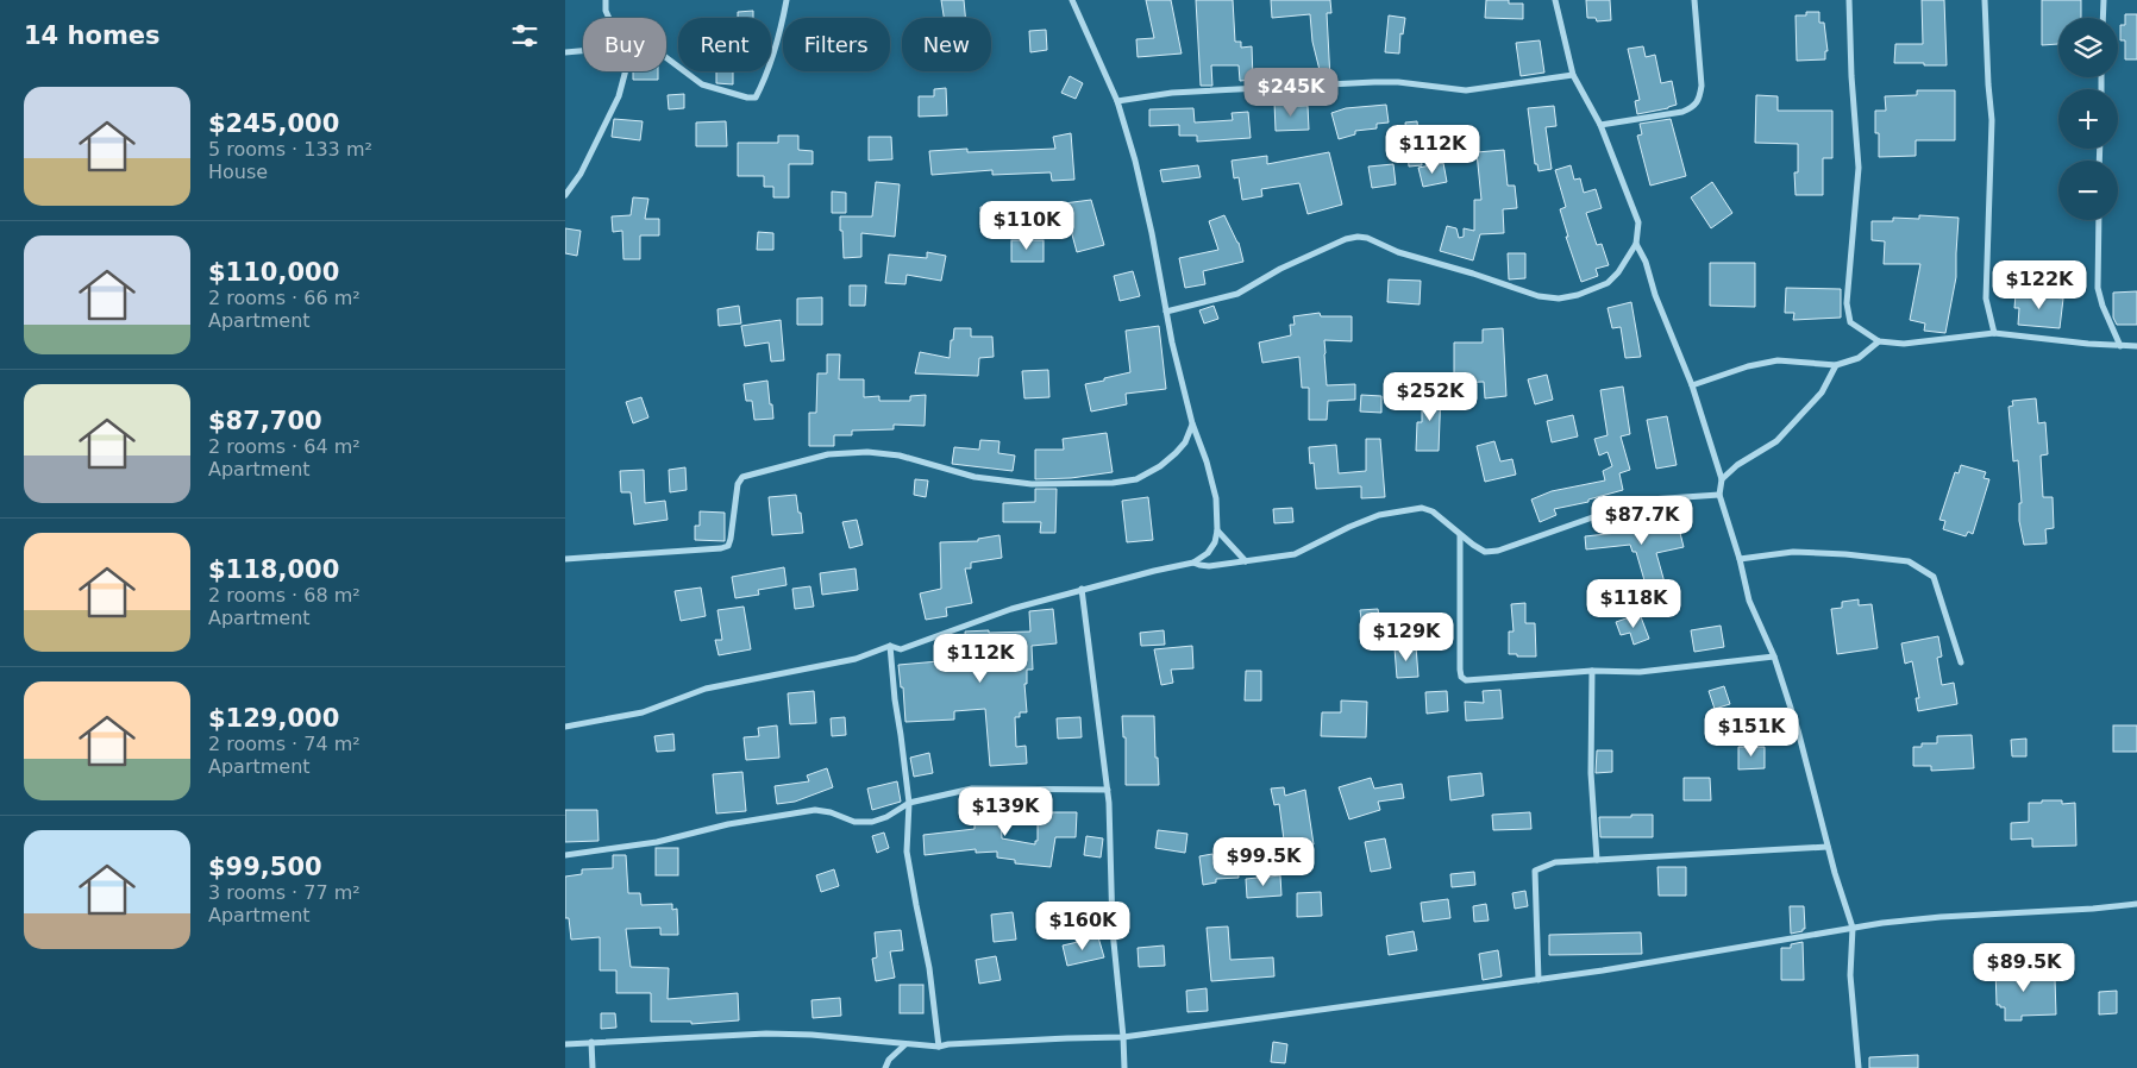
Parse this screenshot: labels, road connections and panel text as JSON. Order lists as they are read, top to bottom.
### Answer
{
  "page": {
    "heading": "14 homes",
    "map_buttons": ["+", "−"],
    "chip": [
      "Buy",
      "Rent",
      "Filters",
      "New"
    ],
    "price": [
      "$245K",
      "$112K",
      "$110K",
      "$122K",
      "$252K",
      "$87.7K",
      "$118K",
      "$129K",
      "$112K",
      "$151K",
      "$139K",
      "$99.5K",
      "$160K",
      "$89.5K"
    ],
    "list": [
      {
        "name": "$245,000",
        "note": "5 rooms · 133 m² · House"
      },
      {
        "name": "$110,000",
        "note": "2 rooms · 66 m² · Apartment"
      },
      {
        "name": "$87,700",
        "note": "2 rooms · 64 m² · Apartment"
      },
      {
        "name": "$118,000",
        "note": "2 rooms · 68 m² · Apartment"
      },
      {
        "name": "$129,000",
        "note": "2 rooms · 74 m² · Apartment"
      },
      {
        "name": "$99,500",
        "note": "3 rooms · 77 m² · Apartment"
      }
    ]
  }
}
